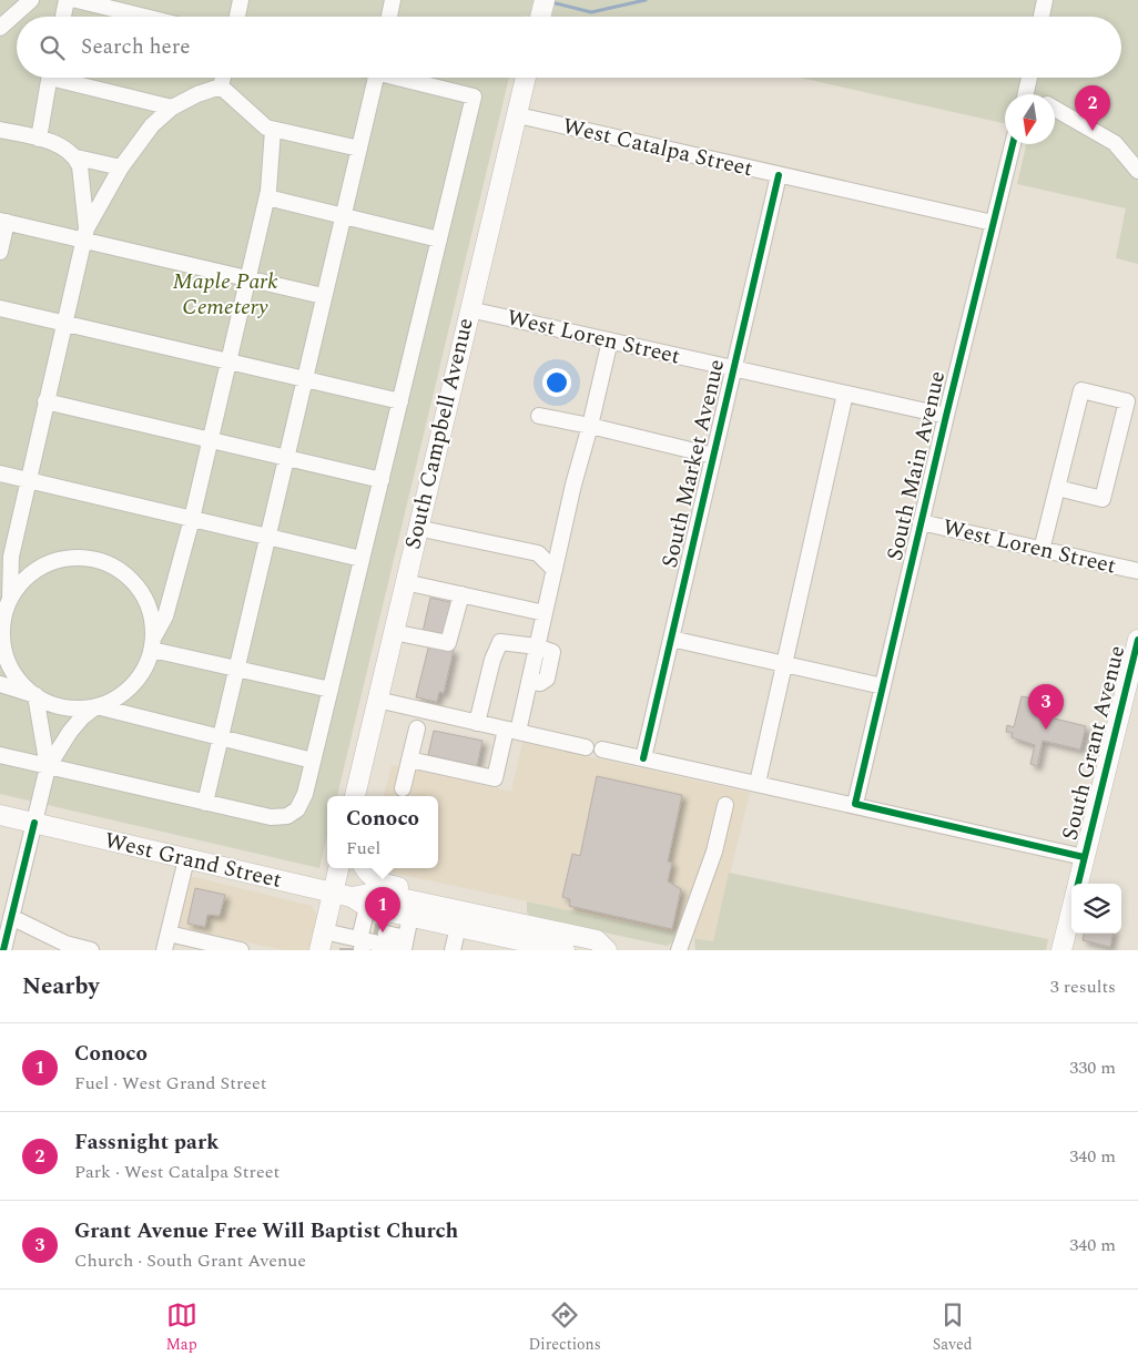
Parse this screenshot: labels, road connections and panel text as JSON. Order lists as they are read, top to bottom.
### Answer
{
  "streets": {
    "main road": ["South Campbell Avenue", "South Grant Avenue", "West Grand Street"],
    "street": [
      "West Catalpa Street",
      "West Loren Street",
      "South Market Avenue",
      "South Main Avenue"
    ]
  },
  "crossings": [
    ["West Catalpa Street", "South Campbell Avenue"],
    ["West Catalpa Street", "South Market Avenue"],
    ["West Catalpa Street", "South Main Avenue"],
    ["West Loren Street", "South Campbell Avenue"],
    ["West Loren Street", "South Market Avenue"],
    ["West Loren Street", "South Main Avenue"]
  ],
  "parks": ["Maple Park Cemetery"],
  "north": "bottom",
  "page": {
    "search": "Search here",
    "pins": ["2", "3", "1"],
    "popup": ["Conoco", "Fuel"],
    "heading": ["Nearby", "3 results"],
    "list": [
      {
        "mark": "1",
        "name": "Conoco",
        "note": "Fuel · West Grand Street",
        "value": "330 m"
      },
      {
        "mark": "2",
        "name": "Fassnight park",
        "note": "Park · West Catalpa Street",
        "value": "340 m"
      },
      {
        "mark": "3",
        "name": "Grant Avenue Free Will Baptist Church",
        "note": "Church · South Grant Avenue",
        "value": "340 m"
      }
    ],
    "nav": ["Map", "Directions", "Saved"]
  }
}
